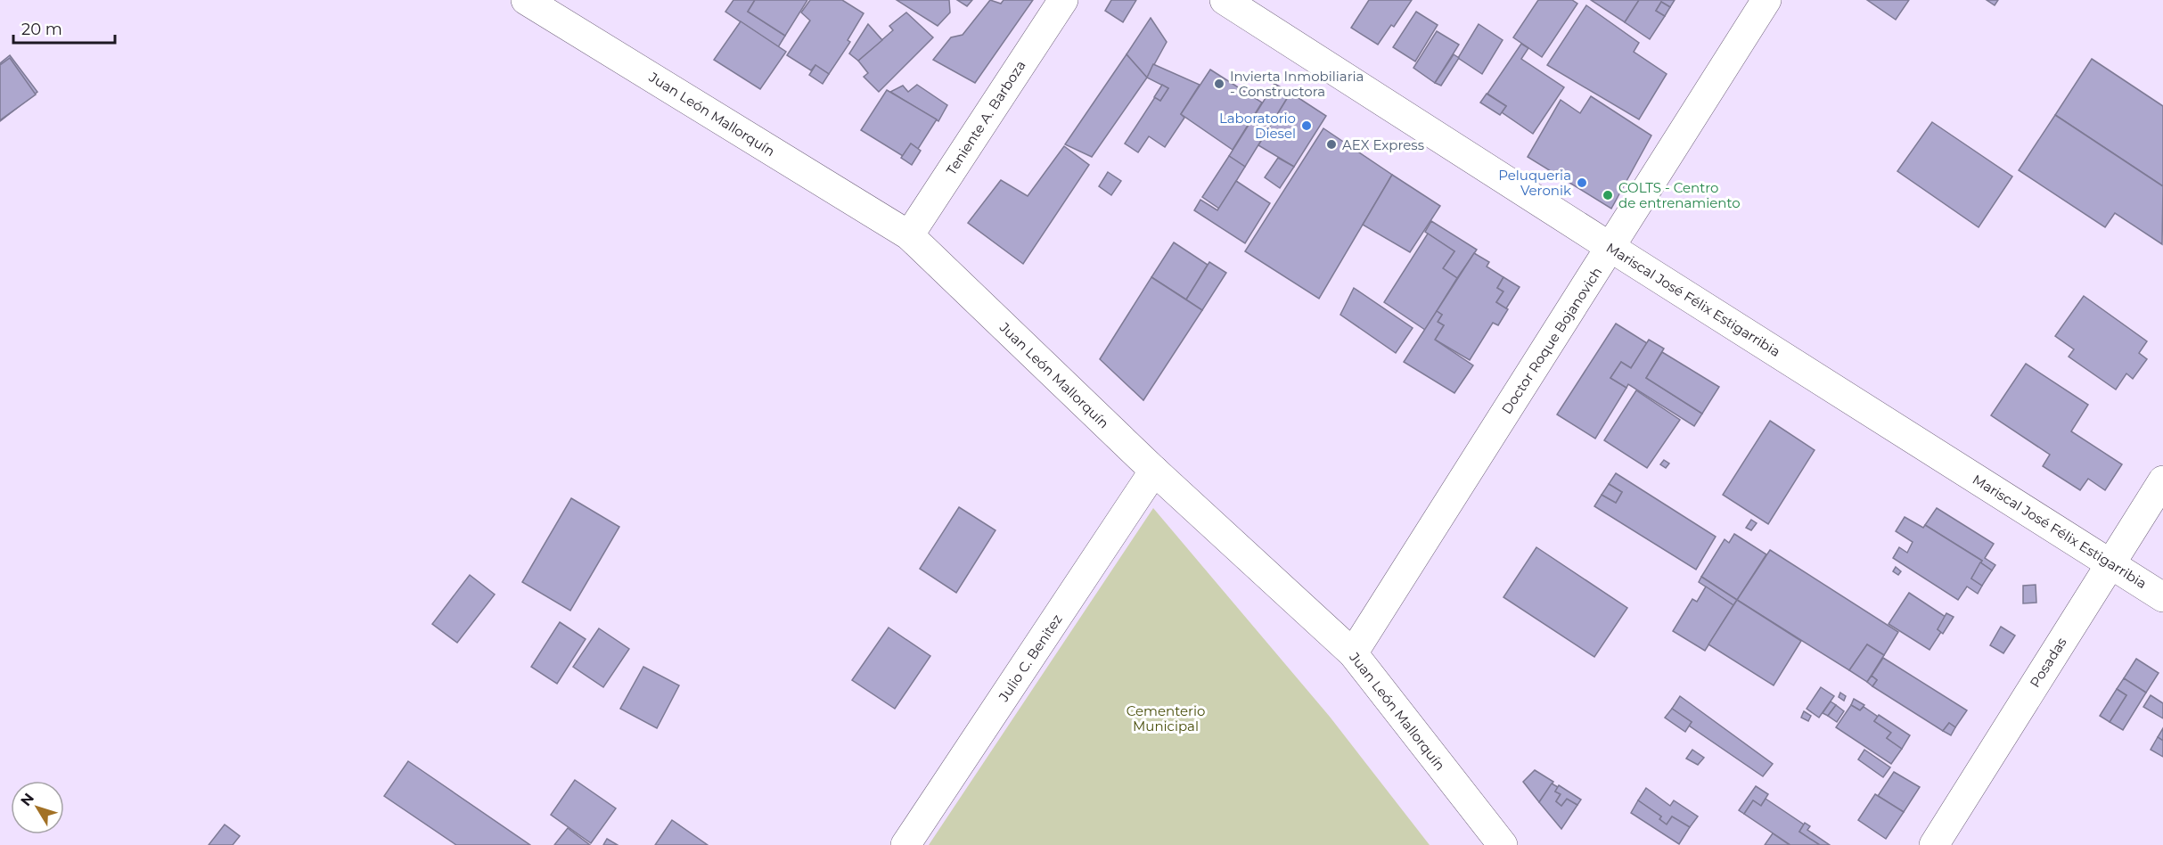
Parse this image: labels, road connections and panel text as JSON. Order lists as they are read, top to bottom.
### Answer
{
  "streets": {
    "street": [
      "Juan León Mallorquín",
      "Teniente A. Barboza",
      "Mariscal José Félix Estigarribia",
      "Doctor Roque Bojanovich",
      "Julio C. Benitez",
      "Posadas"
    ]
  },
  "crossings": [
    ["Juan León Mallorquín", "Teniente A. Barboza"],
    ["Juan León Mallorquín", "Doctor Roque Bojanovich"],
    ["Juan León Mallorquín", "Julio C. Benitez"],
    ["Mariscal José Félix Estigarribia", "Doctor Roque Bojanovich"],
    ["Mariscal José Félix Estigarribia", "Posadas"]
  ],
  "parks": ["Cementerio Municipal"],
  "places": [
    "Invierta Inmobiliaria - Constructora",
    "Laboratorio Diesel",
    "AEX Express",
    "Peluqueria Veronik",
    "COLTS - Centro de entrenamiento"
  ],
  "scale_bar": "20 m",
  "north": "top left"
}
